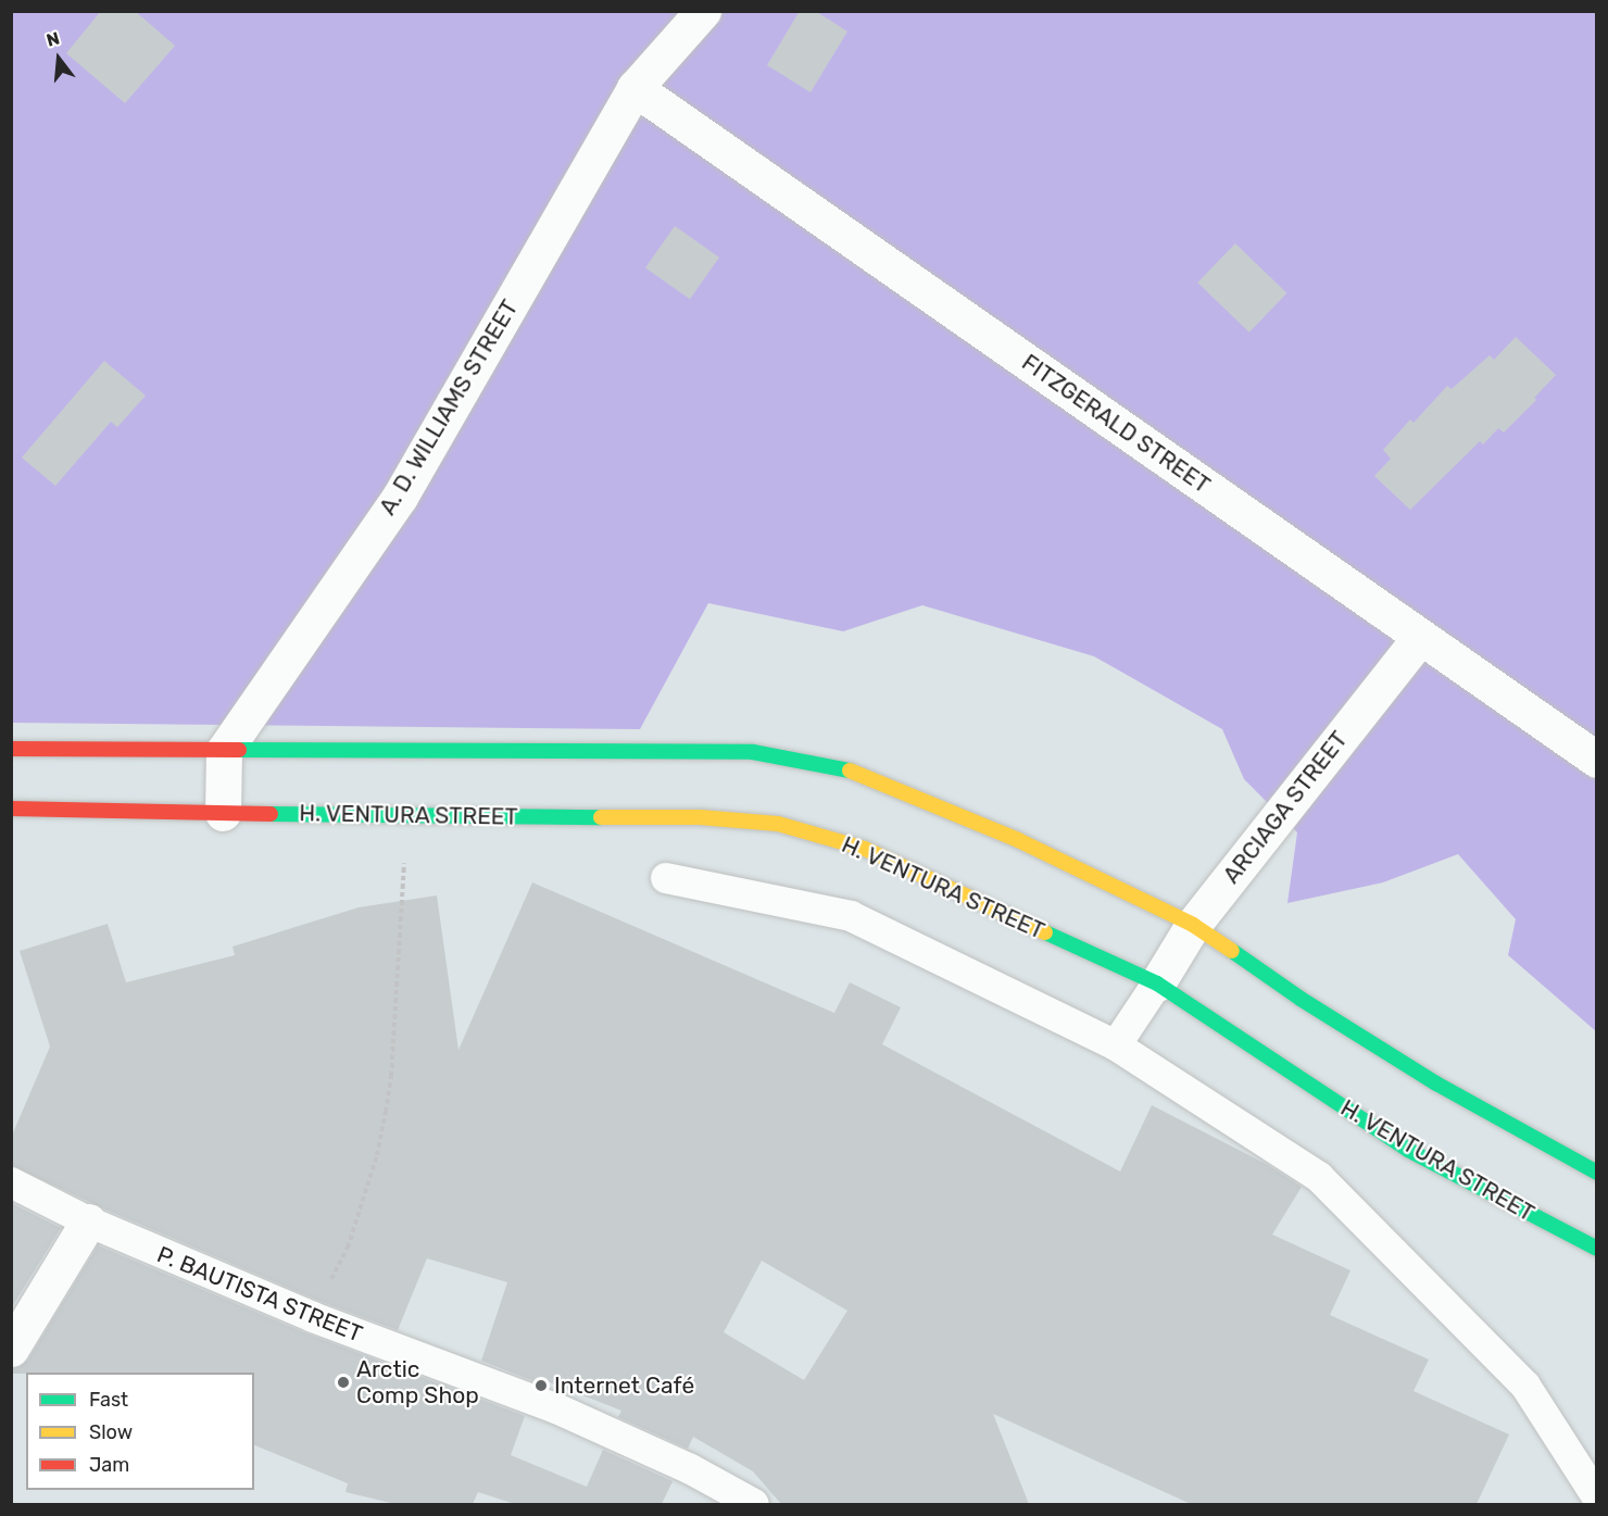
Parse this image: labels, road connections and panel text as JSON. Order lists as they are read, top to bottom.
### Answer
{
  "streets": {
    "street": [
      "A. D. WILLIAMS STREET",
      "FITZGERALD STREET",
      "ARCIAGA STREET",
      "H. VENTURA STREET"
    ],
    "lane": ["P. BAUTISTA STREET"]
  },
  "crossings": [
    ["A. D. WILLIAMS STREET", "FITZGERALD STREET"],
    ["FITZGERALD STREET", "ARCIAGA STREET"],
    ["ARCIAGA STREET", "H. VENTURA STREET"]
  ],
  "places": ["Arctic Comp Shop", "Internet Café"],
  "legend": ["Fast", "Slow", "Jam"],
  "north": "top"
}
